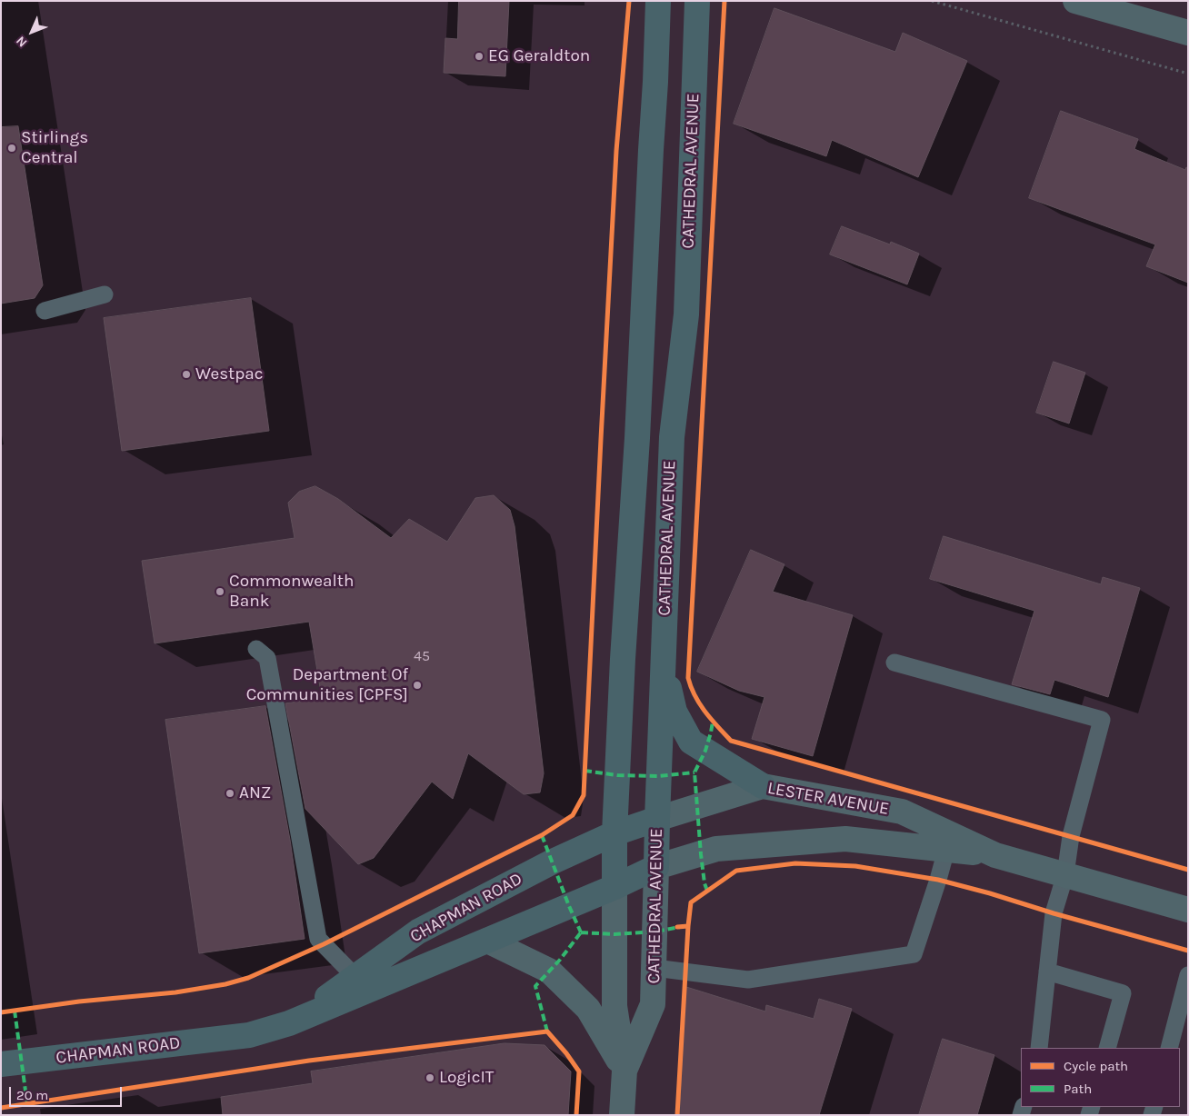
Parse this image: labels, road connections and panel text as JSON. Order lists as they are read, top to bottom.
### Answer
{
  "streets": {
    "main road": ["CATHEDRAL AVENUE", "LESTER AVENUE", "CHAPMAN ROAD"]
  },
  "crossings": [
    ["CATHEDRAL AVENUE", "LESTER AVENUE"],
    ["CATHEDRAL AVENUE", "CHAPMAN ROAD"],
    ["LESTER AVENUE", "CHAPMAN ROAD"]
  ],
  "places": [
    "EG Geraldton",
    "Stirlings Central",
    "Westpac",
    "Commonwealth Bank",
    "Department Of Communities [CPFS]",
    "ANZ",
    "LogicIT"
  ],
  "house_numbers": ["45"],
  "legend": ["Cycle path", "Path"],
  "scale_bar": "20 m",
  "north": "bottom left"
}
